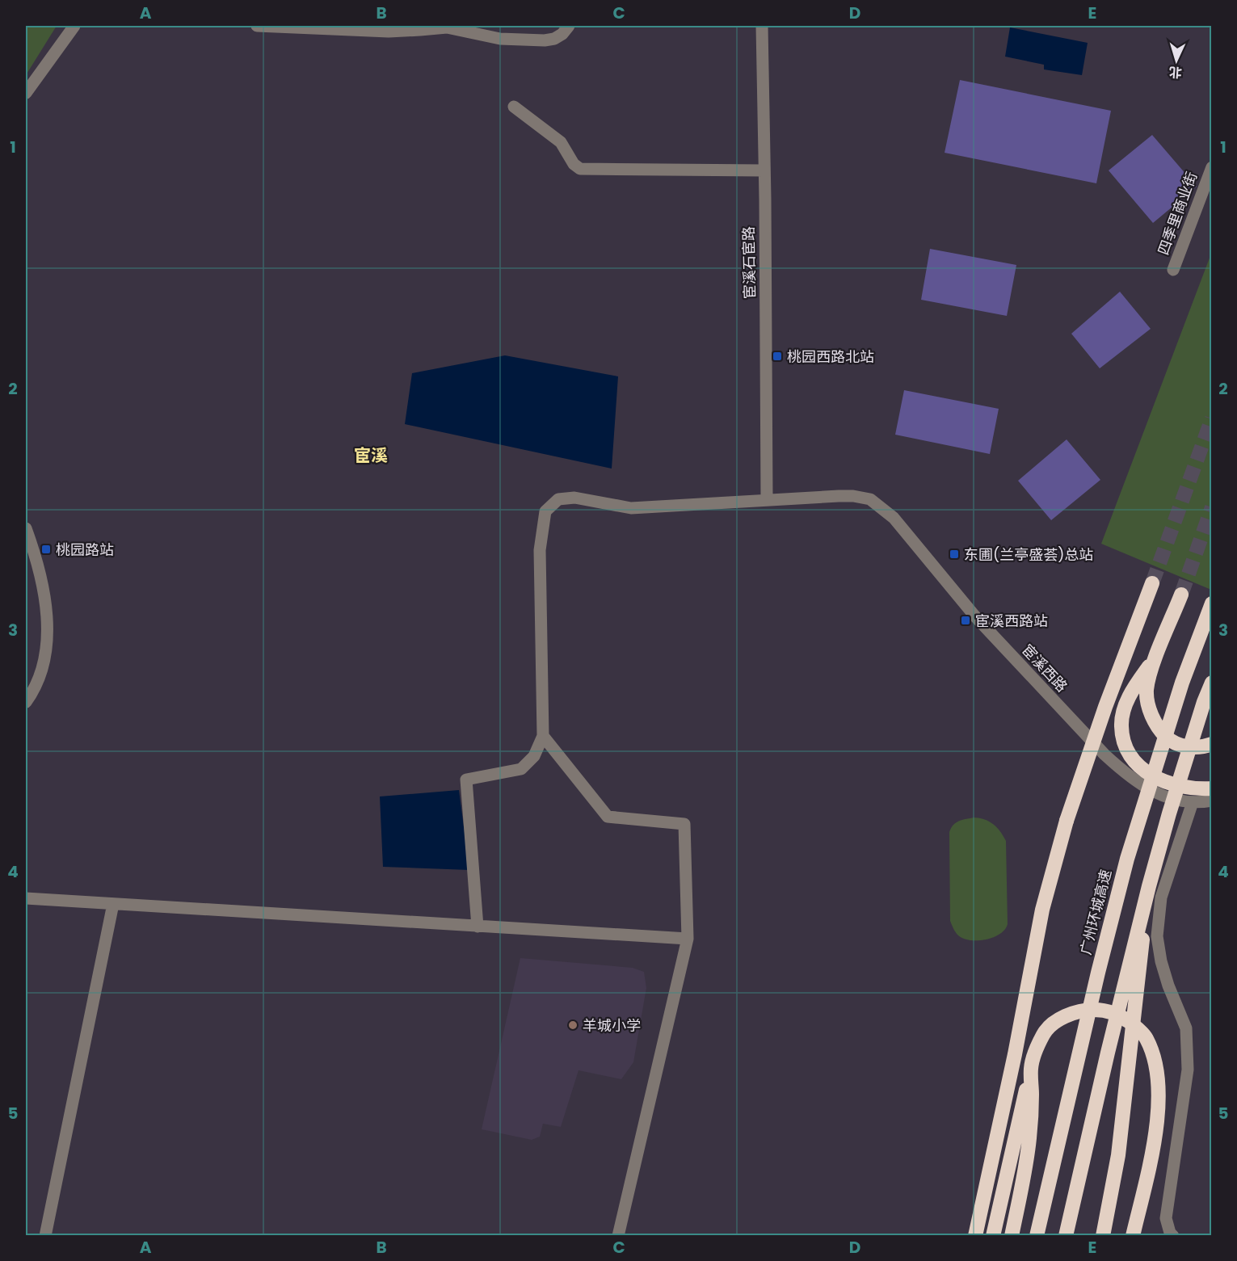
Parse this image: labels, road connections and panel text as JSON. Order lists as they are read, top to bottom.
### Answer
{
  "streets": {
    "highway": ["广州环城高速"],
    "street": ["四季里商业街", "宦溪石宦路", "宦溪西路"]
  },
  "crossings": [
    ["宦溪石宦路", "宦溪西路"]
  ],
  "districts": ["宦溪"],
  "places": {
    "transit": [
      "桃园西路北站",
      "桃园路站",
      "东圃(兰亭盛荟)总站",
      "宦溪西路站"
    ],
    "other": ["羊城小学"]
  },
  "north": "bottom",
  "grid": {
    "columns": [
      "A",
      "B",
      "C",
      "D",
      "E"
    ],
    "rows": [
      "1",
      "2",
      "3",
      "4",
      "5"
    ]
  }
}
